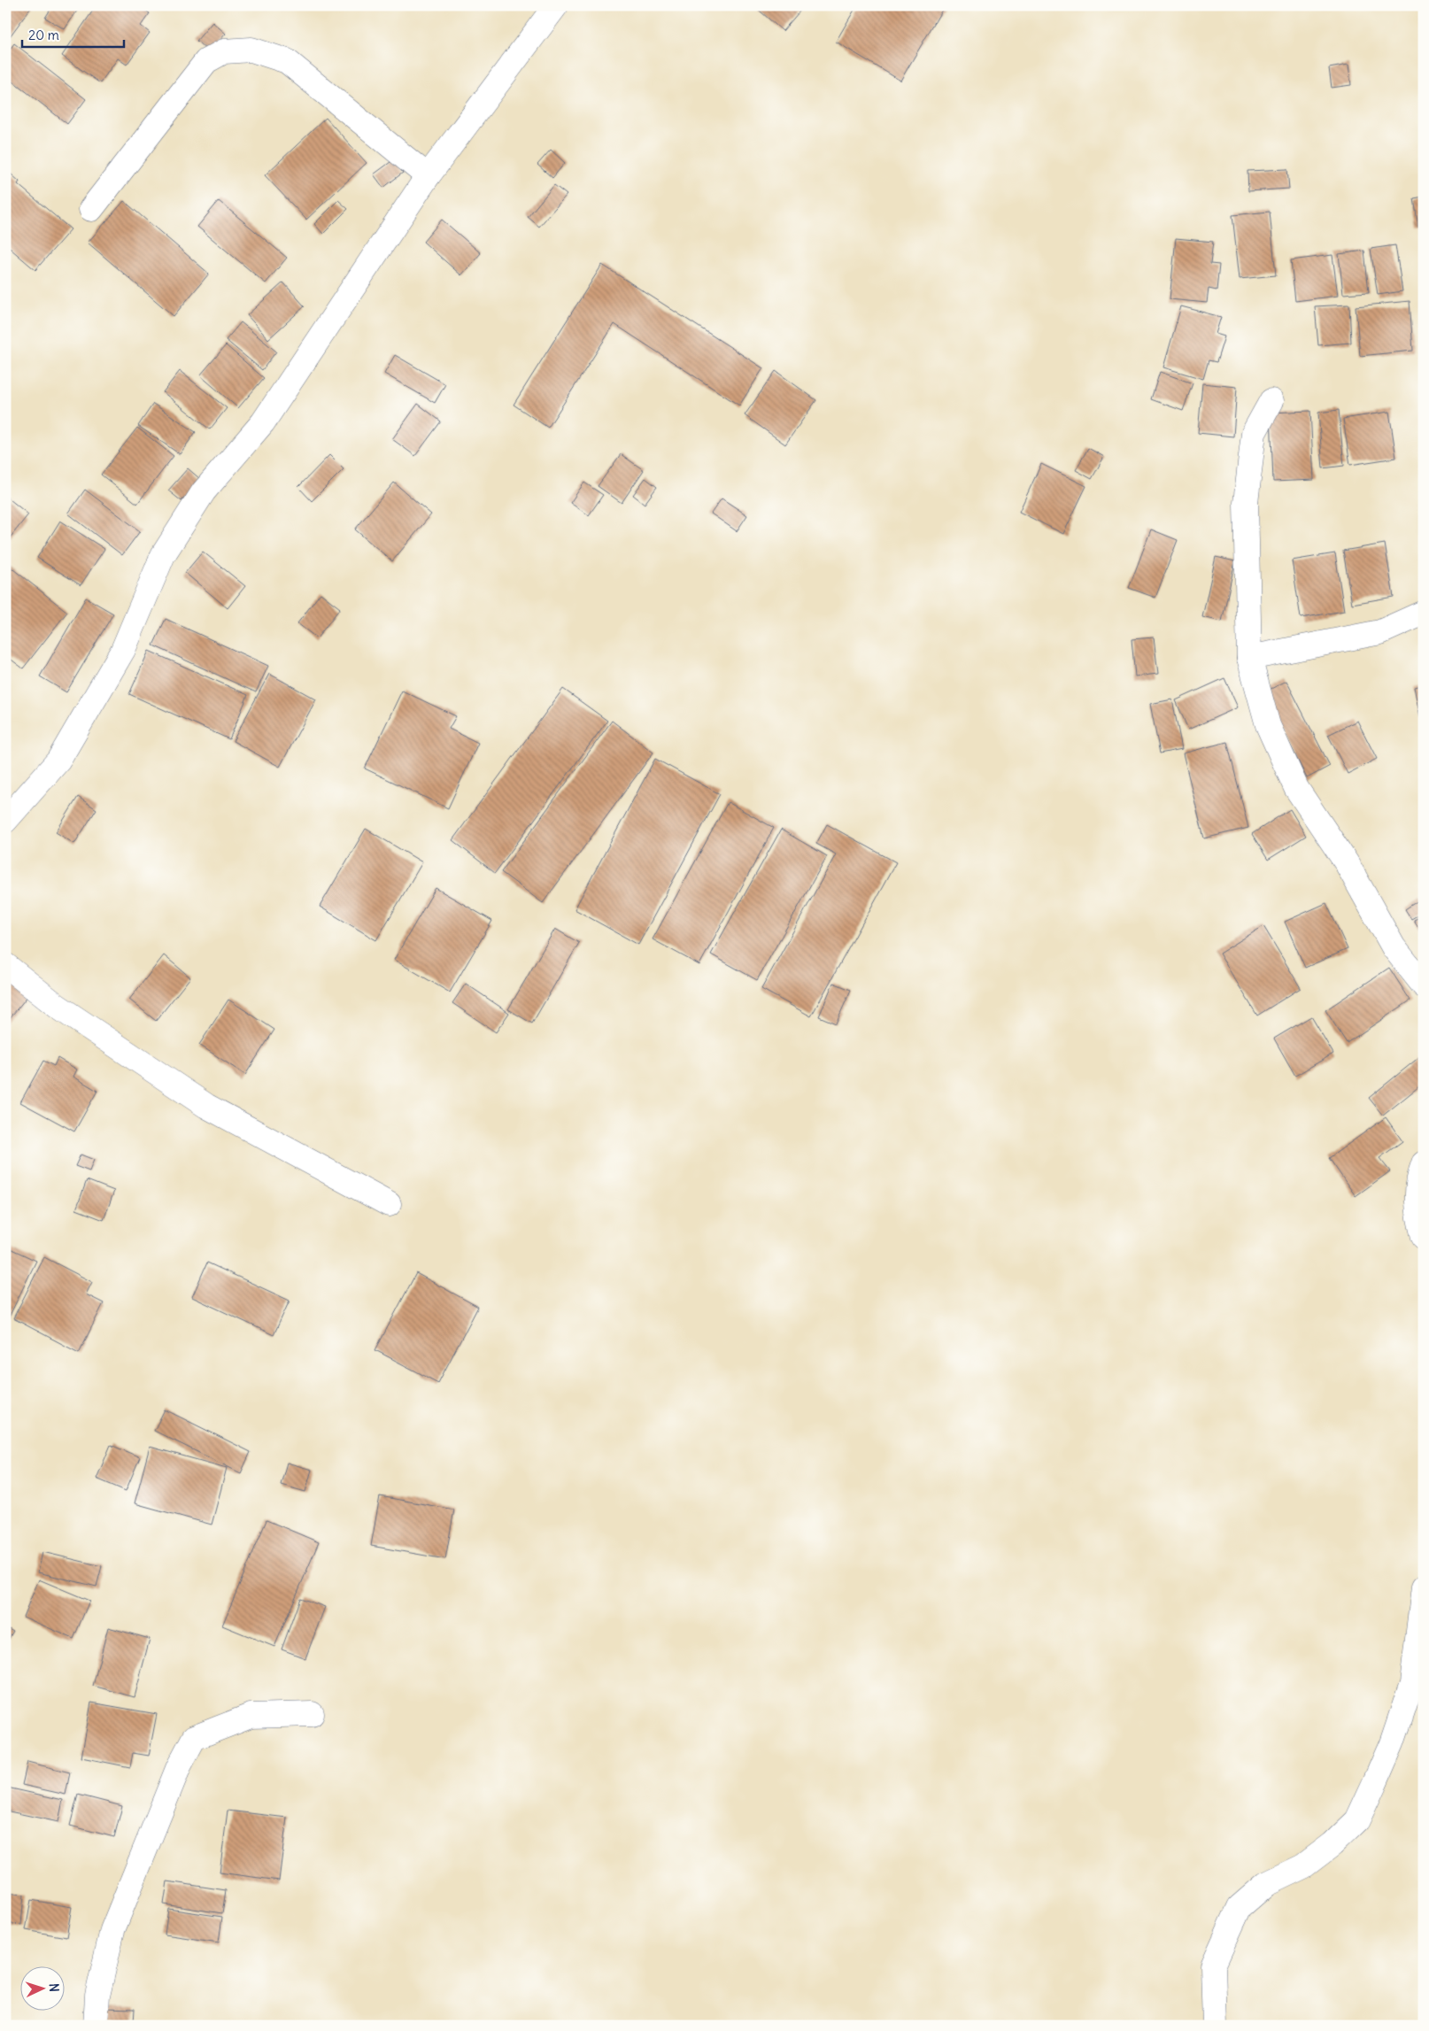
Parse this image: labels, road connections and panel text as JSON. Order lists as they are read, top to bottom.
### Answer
{
  "scale_bar": "20 m",
  "north": "right"
}
